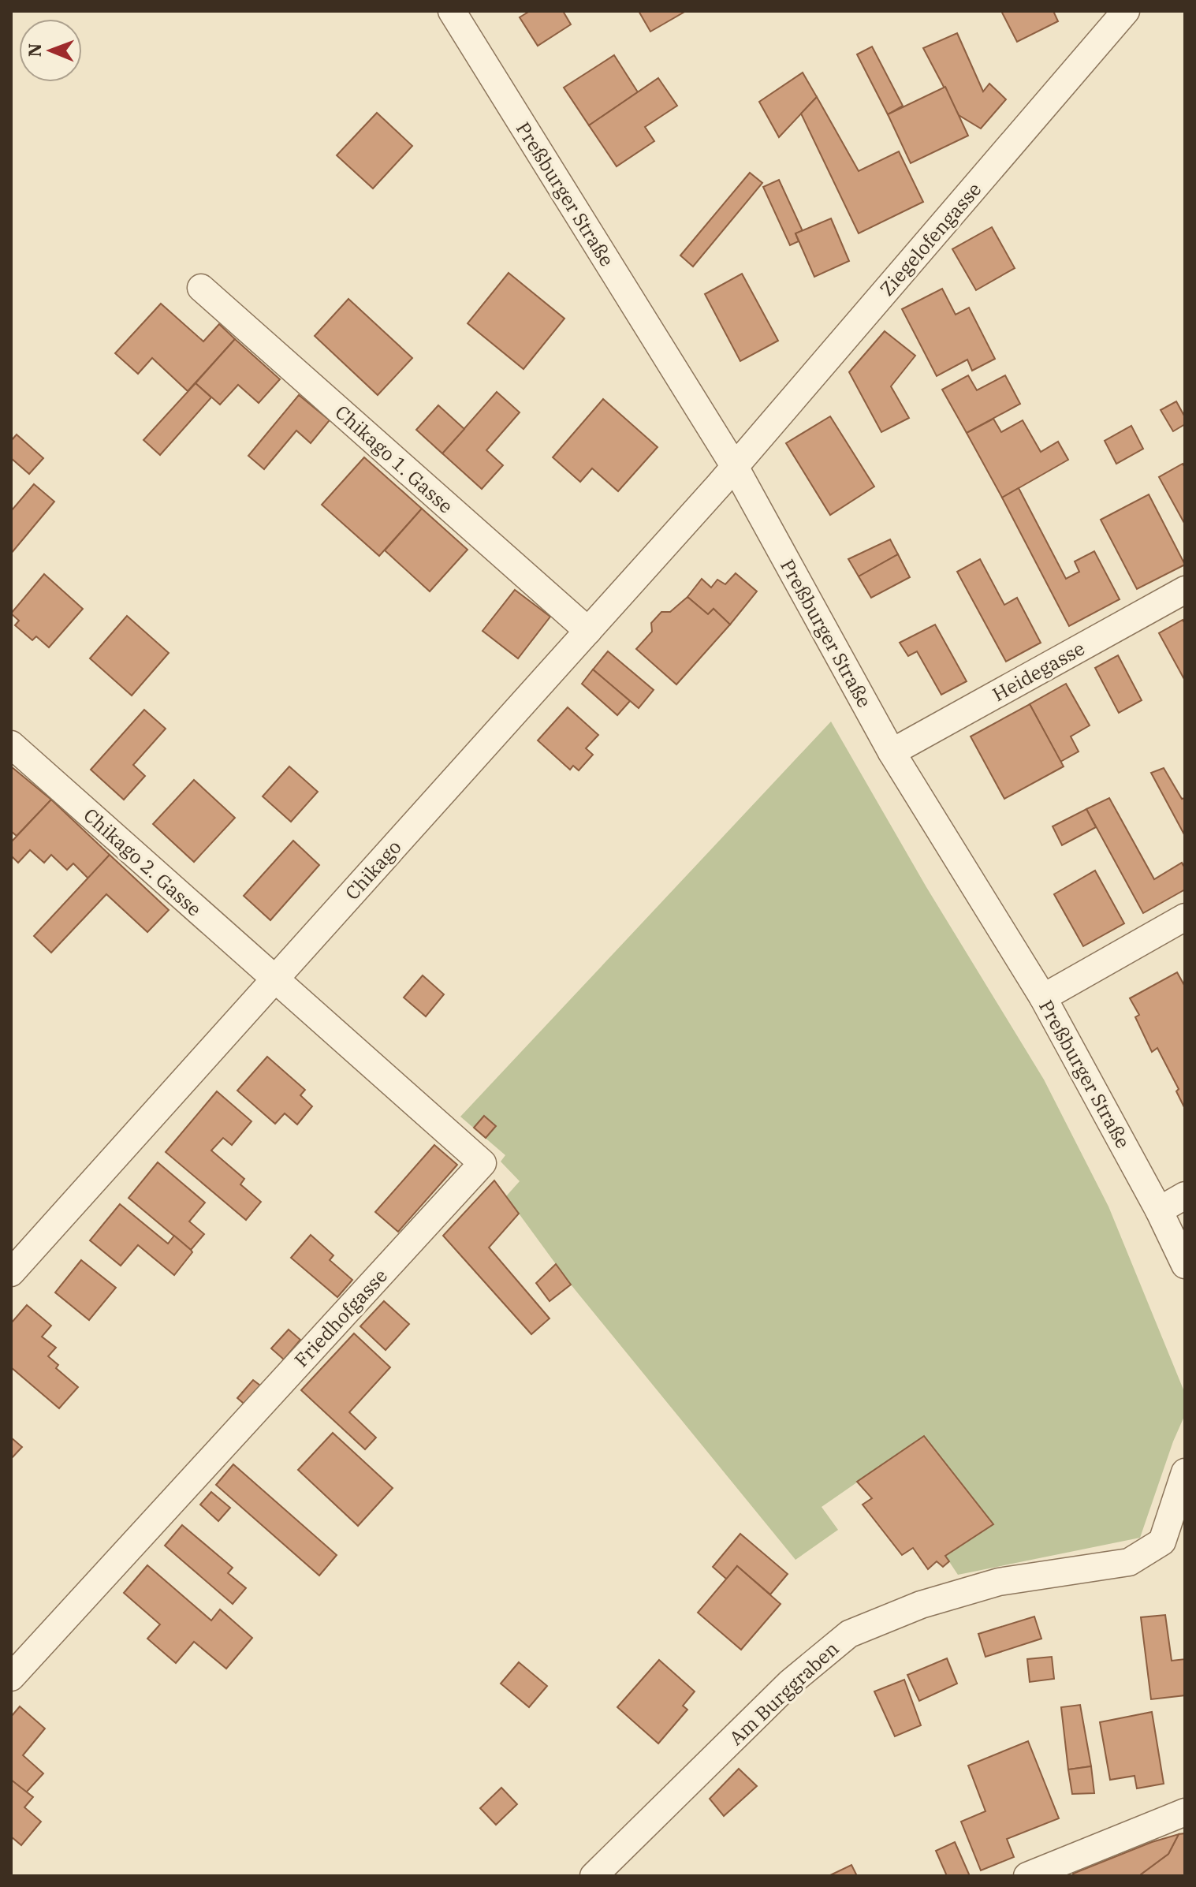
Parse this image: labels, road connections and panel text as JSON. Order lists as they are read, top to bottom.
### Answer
{
  "streets": {
    "street": [
      "Preßburger Straße",
      "Ziegelofengasse",
      "Chikago 1. Gasse",
      "Heidegasse",
      "Chikago 2. Gasse",
      "Chikago",
      "Friedhofgasse",
      "Am Burggraben"
    ]
  },
  "crossings": [
    ["Preßburger Straße", "Ziegelofengasse"],
    ["Preßburger Straße", "Heidegasse"],
    ["Preßburger Straße", "Chikago"],
    ["Ziegelofengasse", "Chikago"],
    ["Chikago 1. Gasse", "Chikago"],
    ["Chikago 2. Gasse", "Chikago"],
    ["Chikago 2. Gasse", "Friedhofgasse"],
    ["Chikago", "Friedhofgasse"]
  ],
  "north": "left"
}
